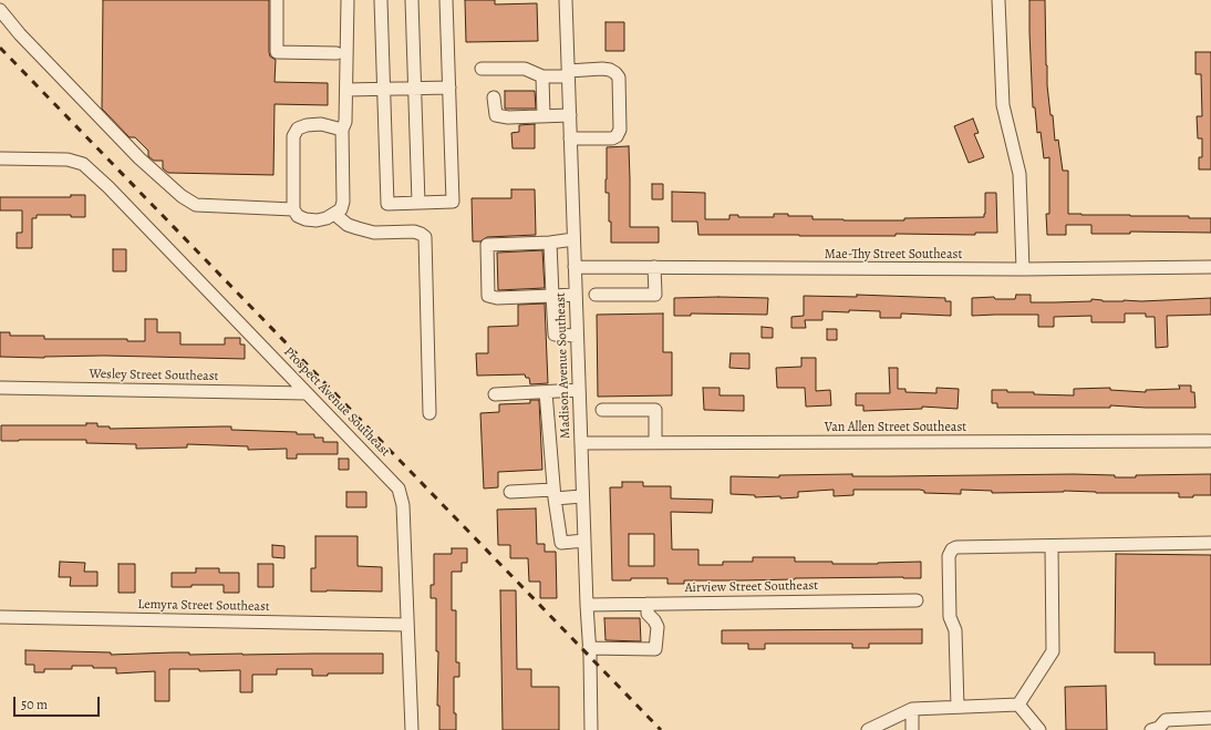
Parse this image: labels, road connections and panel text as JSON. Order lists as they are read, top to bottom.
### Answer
{
  "streets": {
    "street": [
      "Mae-Thy Street Southeast",
      "Madison Avenue Southeast",
      "Wesley Street Southeast",
      "Prospect Avenue Southeast",
      "Van Allen Street Southeast",
      "Airview Street Southeast",
      "Lemyra Street Southeast"
    ]
  },
  "crossings": [
    ["Mae-Thy Street Southeast", "Madison Avenue Southeast"],
    ["Madison Avenue Southeast", "Van Allen Street Southeast"],
    ["Madison Avenue Southeast", "Airview Street Southeast"],
    ["Wesley Street Southeast", "Prospect Avenue Southeast"],
    ["Prospect Avenue Southeast", "Lemyra Street Southeast"]
  ],
  "scale_bar": "50 m"
}
